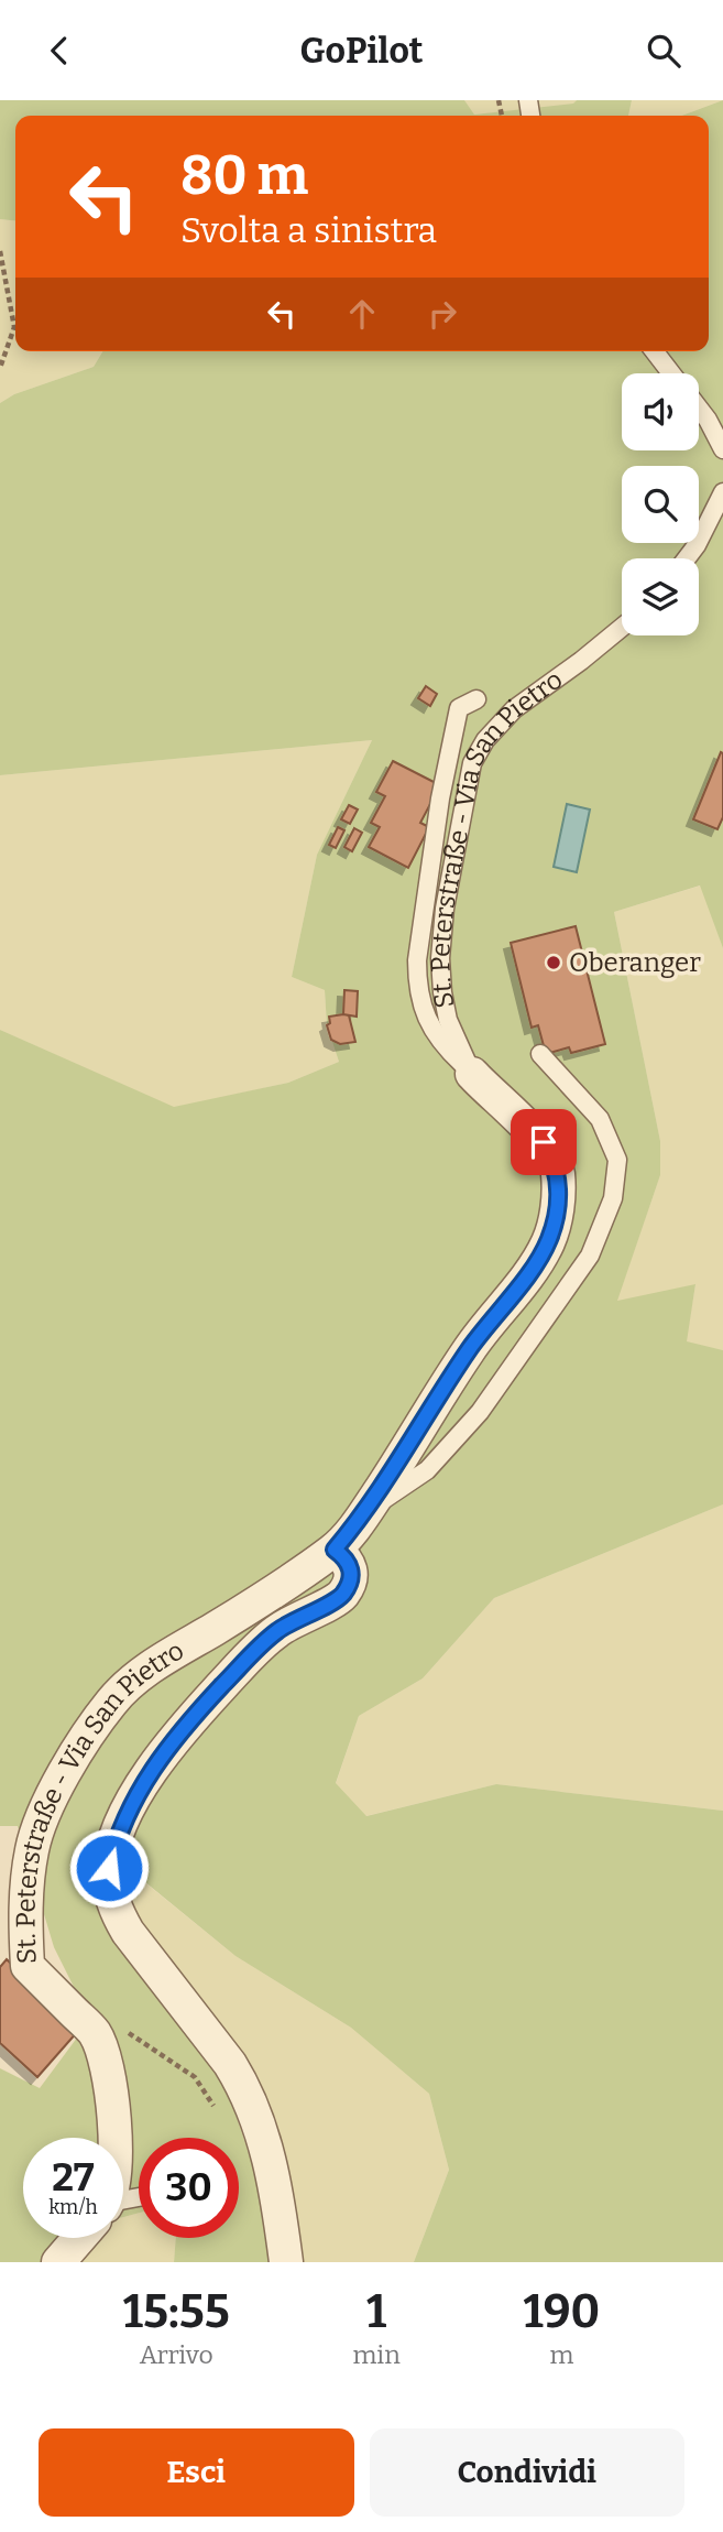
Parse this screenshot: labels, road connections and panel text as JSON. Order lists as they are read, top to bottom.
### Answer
{
  "streets": {
    "street": ["St. Peterstraße - Via San Pietro"]
  },
  "places": ["Oberanger"],
  "page": {
    "header": "GoPilot",
    "turn": ["80 m", "Svolta a sinistra"],
    "speed": "27 km/h",
    "limit": "30",
    "eta": [
      "15:55",
      "Arrivo",
      "1",
      "min",
      "190",
      "m"
    ],
    "buttons": ["Esci", "Condividi"]
  }
}
